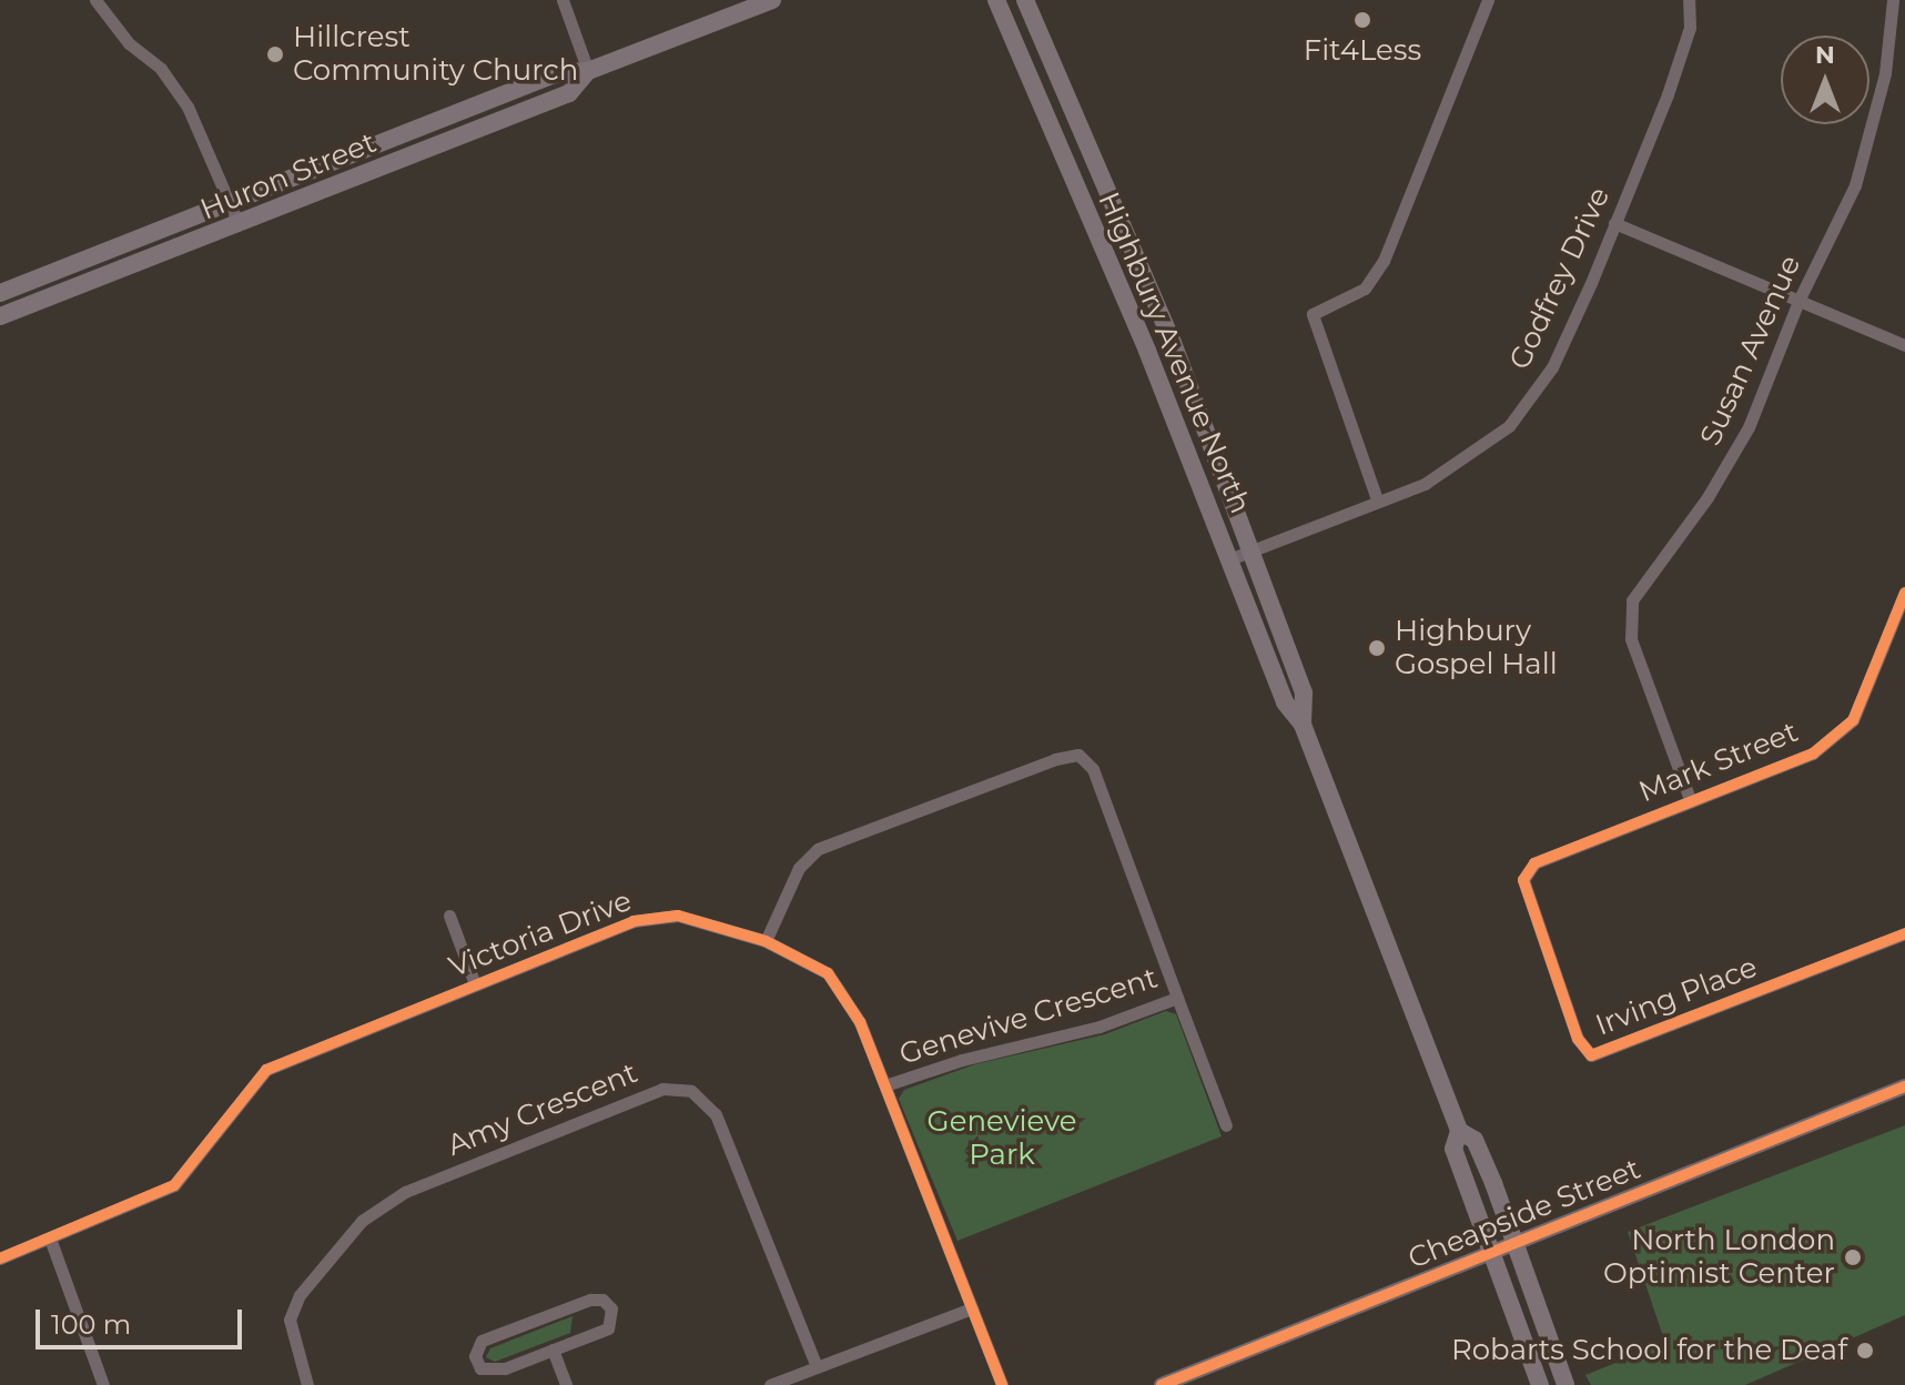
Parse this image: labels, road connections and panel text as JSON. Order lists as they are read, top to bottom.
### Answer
{
  "streets": {
    "main road": ["Huron Street", "Highbury Avenue North"],
    "street": [
      "Godfrey Drive",
      "Susan Avenue",
      "Mark Street",
      "Victoria Drive",
      "Irving Place",
      "Genevive Crescent",
      "Amy Crescent",
      "Cheapside Street"
    ]
  },
  "crossings": [
    ["Godfrey Drive", "Highbury Avenue North"],
    ["Susan Avenue", "Mark Street"],
    ["Highbury Avenue North", "Cheapside Street"],
    ["Mark Street", "Irving Place"],
    ["Victoria Drive", "Genevive Crescent"]
  ],
  "parks": ["Genevieve Park"],
  "places": [
    "Fit4Less",
    "Hillcrest Community Church",
    "Highbury Gospel Hall",
    "North London Optimist Center",
    "Robarts School for the Deaf"
  ],
  "scale_bar": "100 m",
  "north": "top"
}
